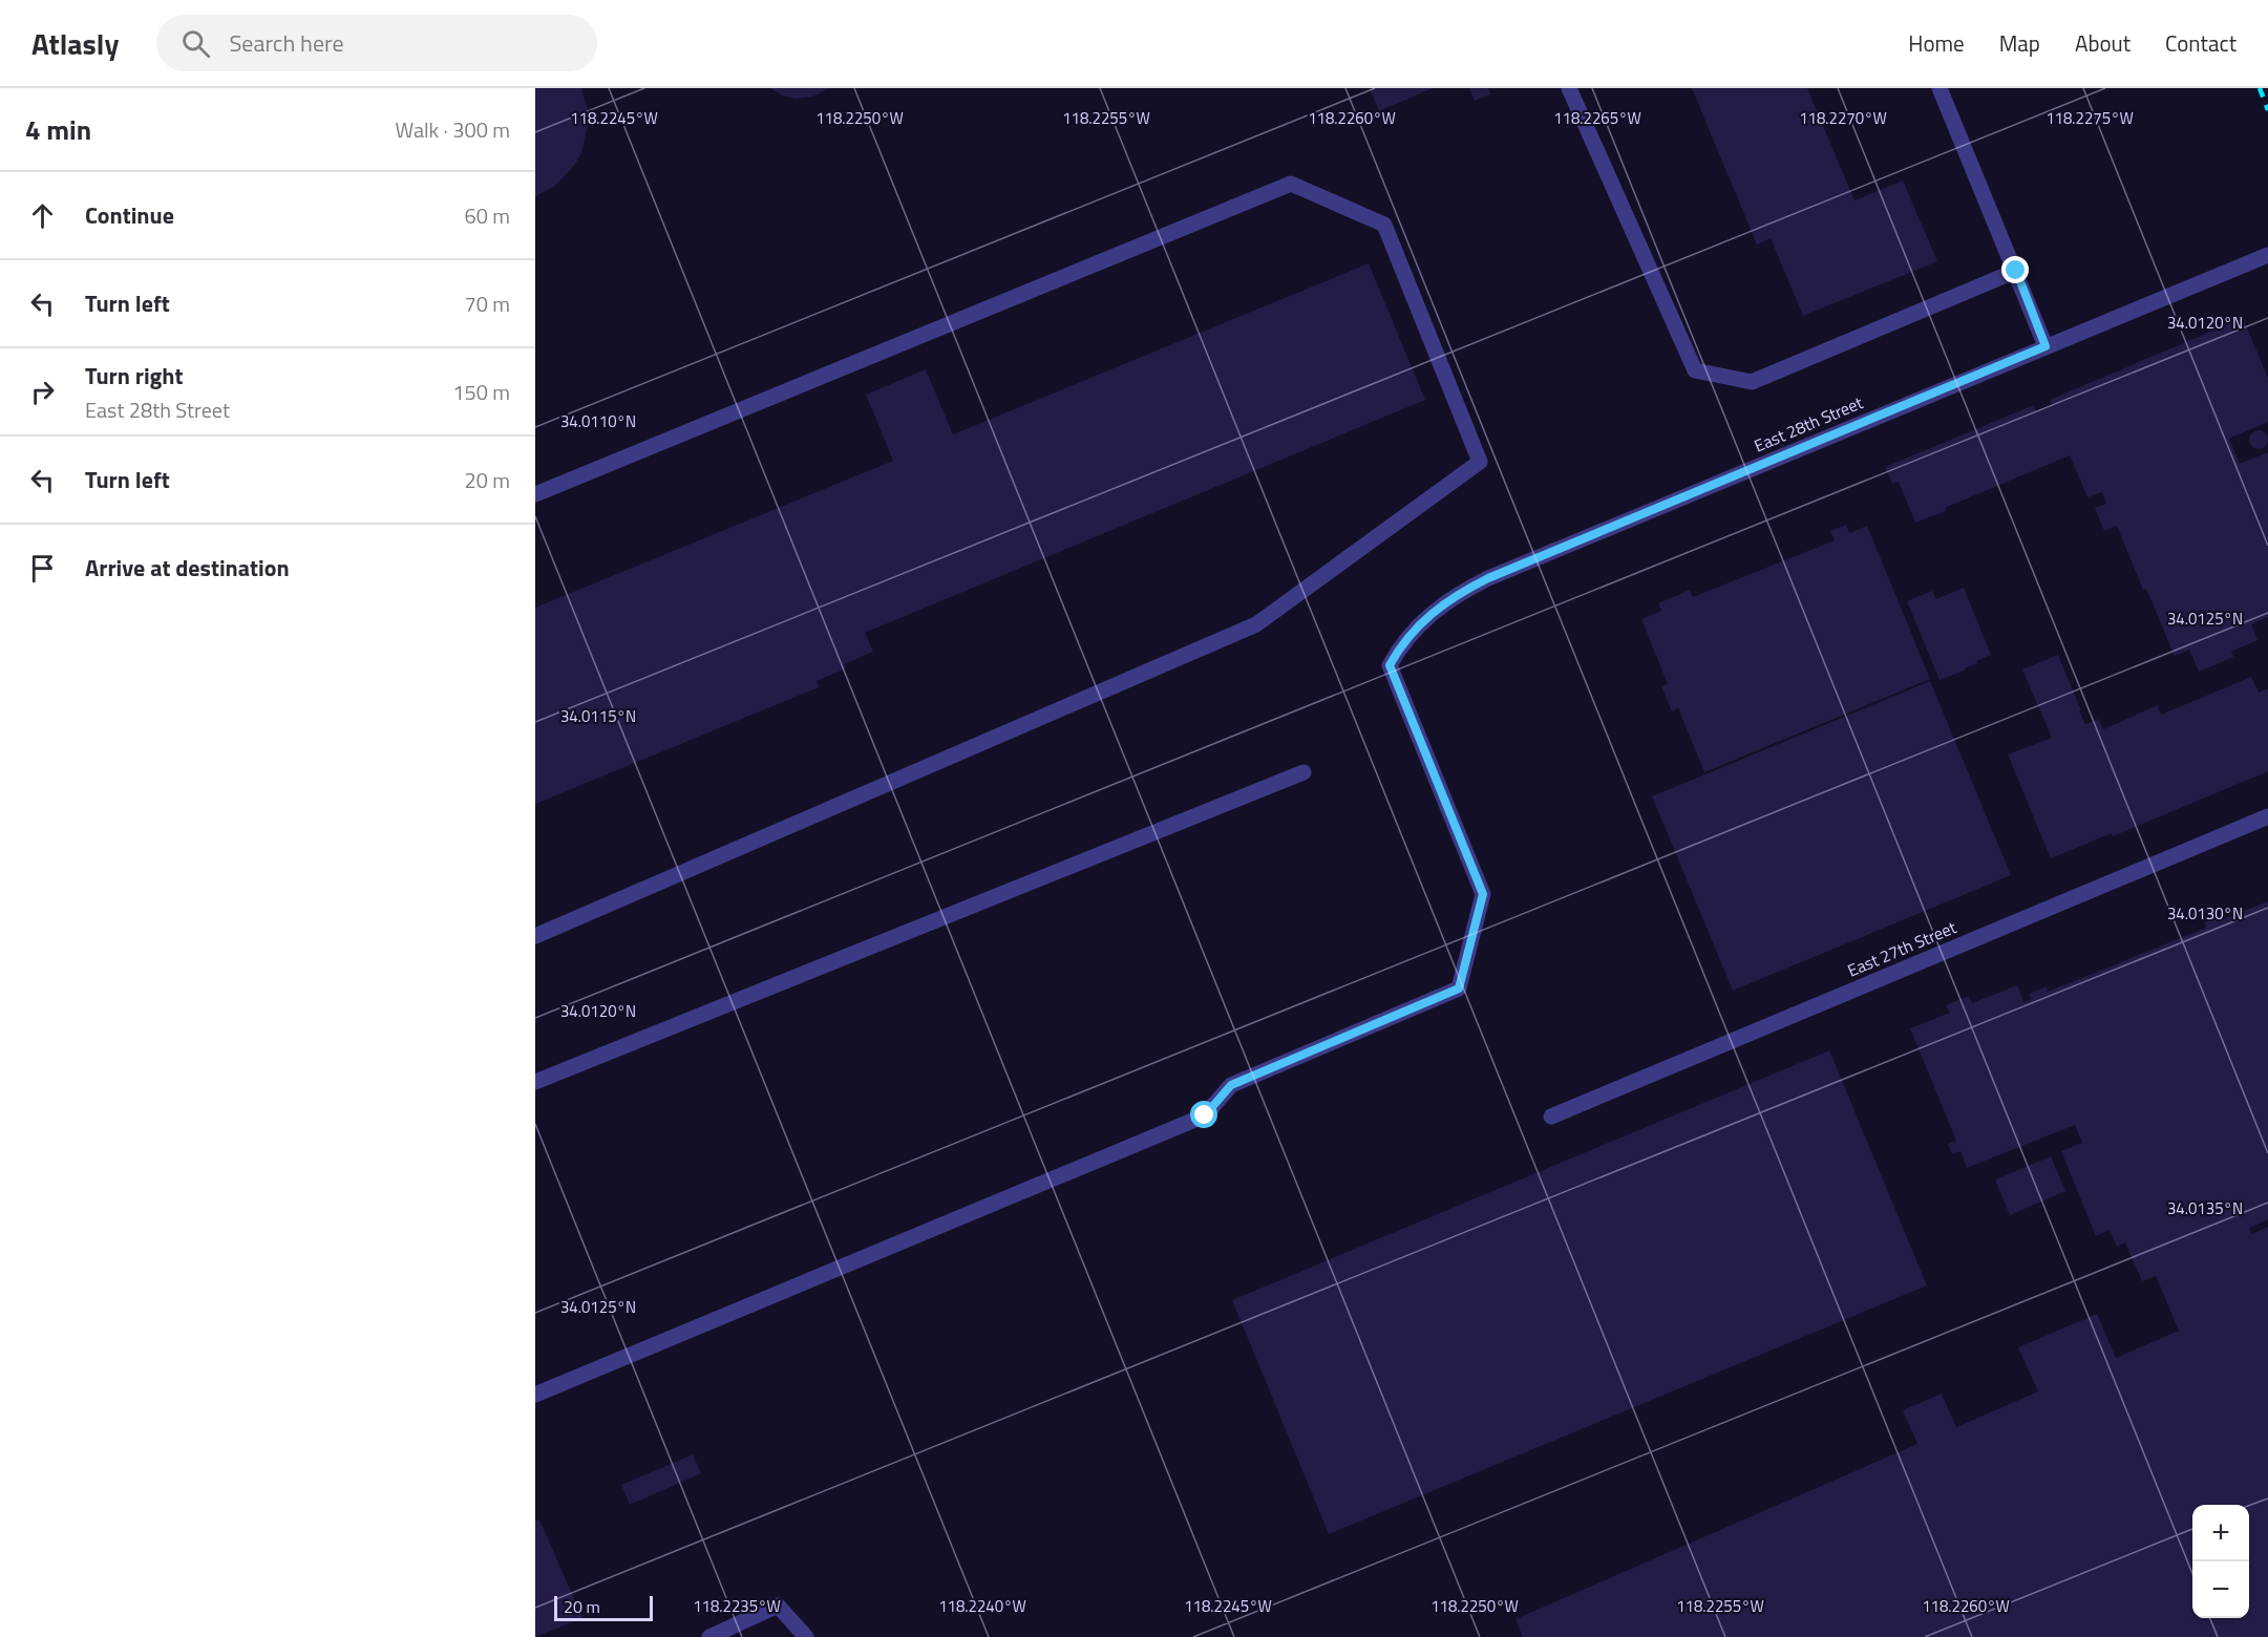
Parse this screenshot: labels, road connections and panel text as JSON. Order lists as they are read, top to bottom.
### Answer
{
  "streets": {
    "street": ["East 28th Street", "East 27th Street"]
  },
  "scale_bar": "20 m",
  "page": {
    "header": "Atlasly",
    "search": "Search here",
    "nav": [
      "Home",
      "Map",
      "About",
      "Contact"
    ],
    "heading": ["4 min", "Walk · 300 m"],
    "list": [
      ["Continue", "60 m"],
      ["Turn left", "70 m"],
      ["Turn right", "East 28th Street", "150 m"],
      ["Turn left", "20 m"],
      "Arrive at destination"
    ],
    "map_buttons": ["+", "−"],
    "scale": "20 m"
  },
  "coordinates": [
    "118.2245°W",
    "118.2250°W",
    "118.2255°W",
    "118.2260°W",
    "118.2265°W",
    "118.2270°W",
    "118.2275°W",
    "34.0120°N",
    "34.0110°N",
    "34.0125°N",
    "34.0115°N",
    "34.0130°N",
    "34.0135°N",
    "118.2235°W",
    "118.2240°W"
  ]
}
